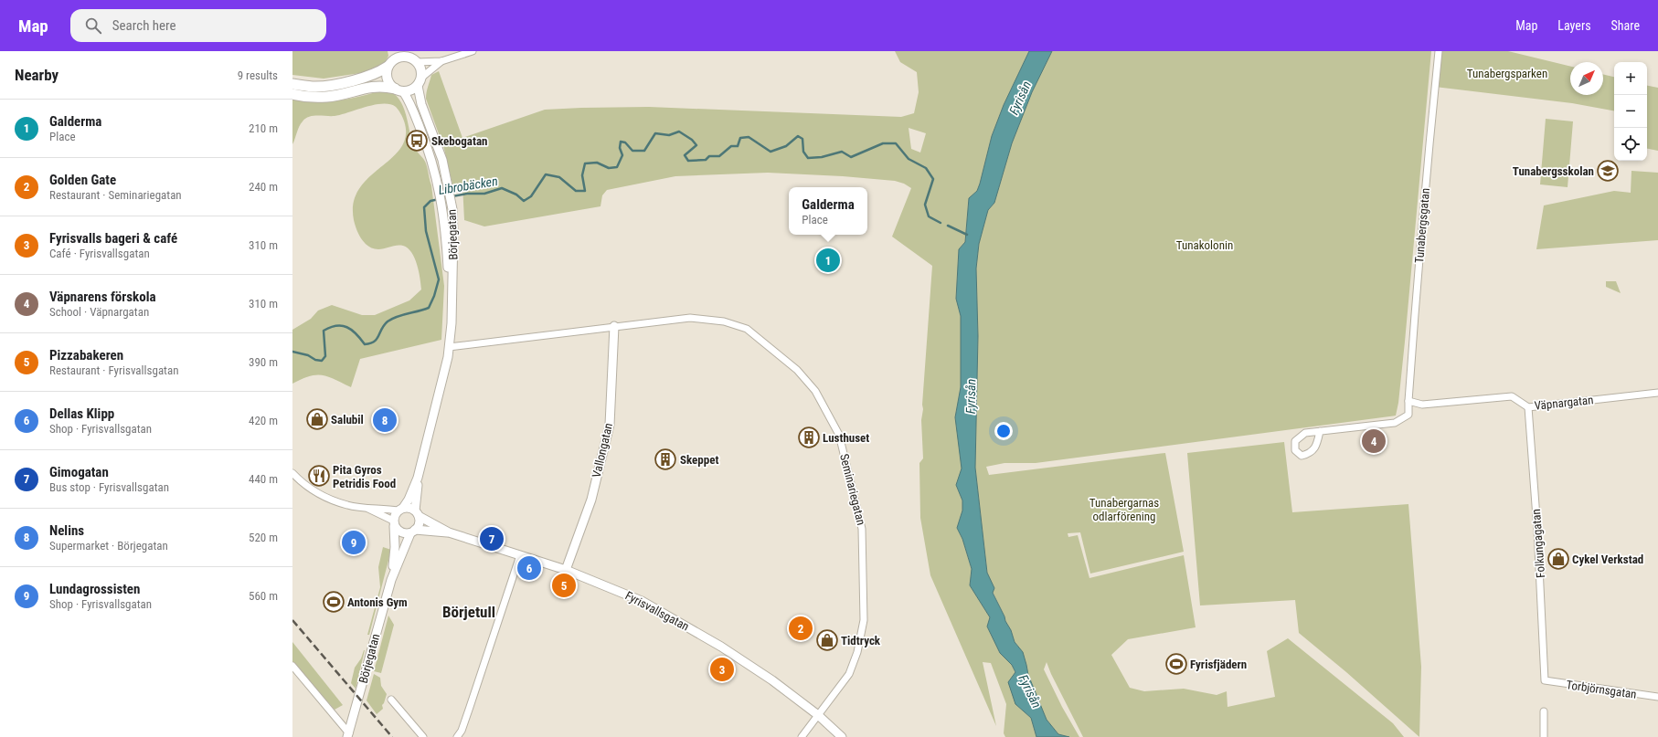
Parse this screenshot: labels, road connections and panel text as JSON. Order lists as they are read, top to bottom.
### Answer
{
  "streets": {
    "street": [
      "Tunabergsgatan",
      "Börjegatan",
      "Väpnargatan",
      "Vallongatan",
      "Seminariegatan",
      "Folkungagatan",
      "Fyrisvallsgatan",
      "Torbjörnsgatan"
    ]
  },
  "crossings": [
    ["Tunabergsgatan", "Väpnargatan"],
    ["Börjegatan", "Seminariegatan"],
    ["Börjegatan", "Fyrisvallsgatan"],
    ["Väpnargatan", "Folkungagatan"],
    ["Vallongatan", "Seminariegatan"],
    ["Vallongatan", "Fyrisvallsgatan"],
    ["Seminariegatan", "Fyrisvallsgatan"],
    ["Folkungagatan", "Torbjörnsgatan"]
  ],
  "districts": ["Börjetull"],
  "water": ["Fyrisån", "Librobäcken"],
  "parks": ["Tunabergsparken", "Tunakolonin", "Tunabergarnas odlarförening"],
  "places": {
    "bus stop": ["Skebogatan"],
    "school or university": ["Tunabergsskolan"],
    "shop": ["Salubil", "Cykel Verkstad", "Tidtryck"],
    "building": ["Lusthuset", "Skeppet"],
    "restaurant": ["Pita Gyros Petridis Food"],
    "sports": ["Antonis Gym", "Fyrisfjädern"]
  },
  "north": "top right",
  "page": {
    "header": "Map",
    "search": "Search here",
    "nav": ["Map", "Layers", "Share"],
    "heading": ["Nearby", "9 results"],
    "map_buttons": ["+", "−"],
    "list": [
      {
        "mark": "1",
        "name": "Galderma",
        "note": "Place",
        "value": "210 m"
      },
      {
        "mark": "2",
        "name": "Golden Gate",
        "note": "Restaurant · Seminariegatan",
        "value": "240 m"
      },
      {
        "mark": "3",
        "name": "Fyrisvalls bageri & café",
        "note": "Café · Fyrisvallsgatan",
        "value": "310 m"
      },
      {
        "mark": "4",
        "name": "Väpnarens förskola",
        "note": "School · Väpnargatan",
        "value": "310 m"
      },
      {
        "mark": "5",
        "name": "Pizzabakeren",
        "note": "Restaurant · Fyrisvallsgatan",
        "value": "390 m"
      },
      {
        "mark": "6",
        "name": "Dellas Klipp",
        "note": "Shop · Fyrisvallsgatan",
        "value": "420 m"
      },
      {
        "mark": "7",
        "name": "Gimogatan",
        "note": "Bus stop · Fyrisvallsgatan",
        "value": "440 m"
      },
      {
        "mark": "8",
        "name": "Nelins",
        "note": "Supermarket · Börjegatan",
        "value": "520 m"
      },
      {
        "mark": "9",
        "name": "Lundagrossisten",
        "note": "Shop · Fyrisvallsgatan",
        "value": "560 m"
      }
    ],
    "popup": ["Galderma", "Place"],
    "pins": [
      "1",
      "8",
      "4",
      "7",
      "9",
      "6",
      "5",
      "2",
      "3"
    ]
  }
}
